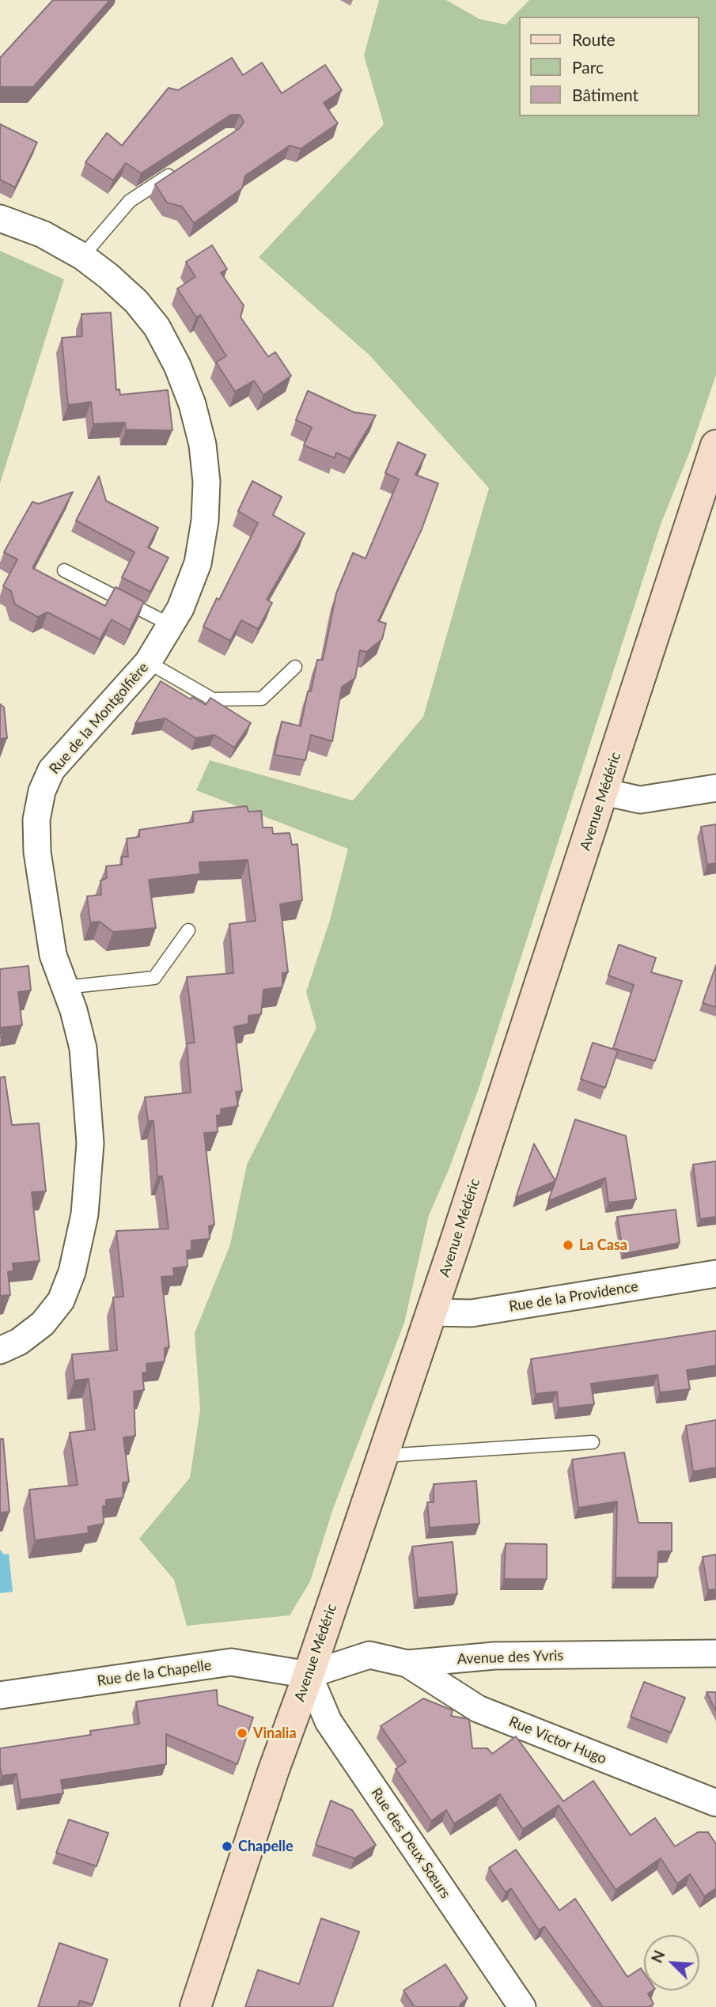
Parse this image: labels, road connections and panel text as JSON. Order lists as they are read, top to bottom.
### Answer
{
  "streets": {
    "main road": ["Avenue Médéric"],
    "street": [
      "Rue de la Montgolfière",
      "Rue de la Providence",
      "Avenue des Yvris",
      "Rue de la Chapelle",
      "Rue Victor Hugo",
      "Rue des Deux Sœurs"
    ]
  },
  "crossings": [
    ["Avenue Médéric", "Rue de la Providence"],
    ["Avenue Médéric", "Avenue des Yvris"],
    ["Avenue Médéric", "Rue de la Chapelle"],
    ["Avenue Médéric", "Rue des Deux Sœurs"],
    ["Avenue des Yvris", "Rue de la Chapelle"],
    ["Avenue des Yvris", "Rue Victor Hugo"],
    ["Avenue des Yvris", "Rue des Deux Sœurs"],
    ["Rue de la Chapelle", "Rue des Deux Sœurs"]
  ],
  "places": ["La Casa", "Vinalia", "Chapelle"],
  "legend": ["Route", "Parc", "Bâtiment"],
  "north": "top left"
}
